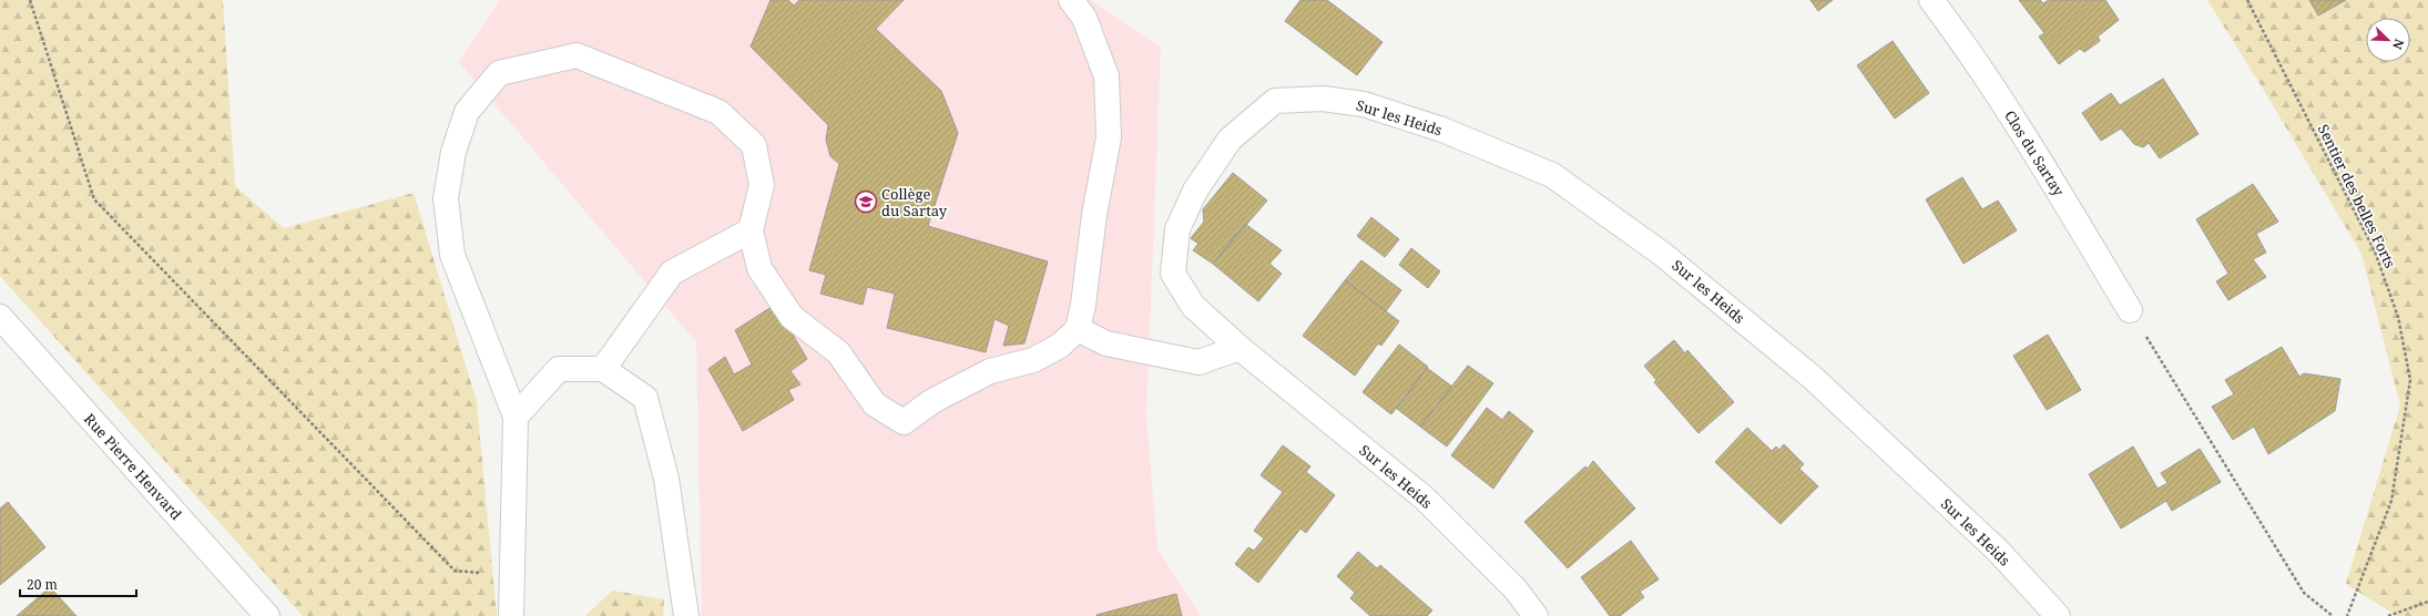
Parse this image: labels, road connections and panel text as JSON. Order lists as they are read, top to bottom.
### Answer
{
  "streets": {
    "street": ["Sur les Heids", "Clos du Sartay", "Rue Pierre Henvard"],
    "path": ["Sentier des belles Forts"]
  },
  "places": {
    "school or university": ["Collège du Sartay"]
  },
  "scale_bar": "20 m",
  "north": "bottom right"
}
